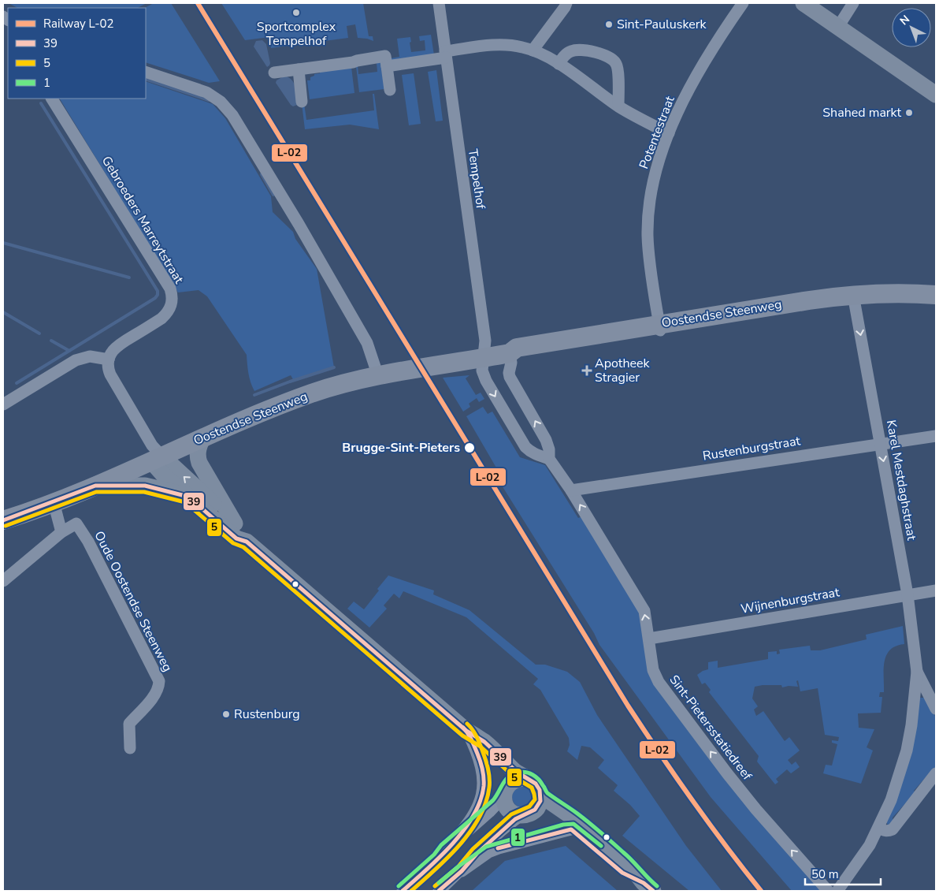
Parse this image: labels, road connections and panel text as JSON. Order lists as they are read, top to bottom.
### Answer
{
  "streets": {
    "main road": ["Oostendse Steenweg"],
    "street": [
      "Potentestraat",
      "Tempelhof",
      "Gebroeders Marreytstraat",
      "Rustenburgstraat",
      "Karel Mestdaghstraat",
      "Wijnenburgstraat",
      "Oude Oostendse Steenweg",
      "Sint-Pietersstatiedreef"
    ]
  },
  "crossings": [
    ["Potentestraat", "Oostendse Steenweg"],
    ["Tempelhof", "Oostendse Steenweg"],
    ["Oostendse Steenweg", "Karel Mestdaghstraat"],
    ["Oostendse Steenweg", "Sint-Pietersstatiedreef"],
    ["Rustenburgstraat", "Karel Mestdaghstraat"],
    ["Rustenburgstraat", "Sint-Pietersstatiedreef"],
    ["Karel Mestdaghstraat", "Wijnenburgstraat"],
    ["Wijnenburgstraat", "Sint-Pietersstatiedreef"]
  ],
  "one_way": ["Karel Mestdaghstraat", "Sint-Pietersstatiedreef"],
  "places": {
    "other": [
      "Sportcomplex Tempelhof",
      "Sint-Pauluskerk",
      "Shahed markt",
      "Brugge-Sint-Pieters",
      "Rustenburg"
    ],
    "health": ["Apotheek Stragier"]
  },
  "lines": [
    "rail line L-02",
    "transit line 39",
    "transit line 5",
    "transit line 1"
  ],
  "legend": [
    "Railway L-02",
    "39",
    "5",
    "1"
  ],
  "scale_bar": "50 m",
  "north": "top left"
}
